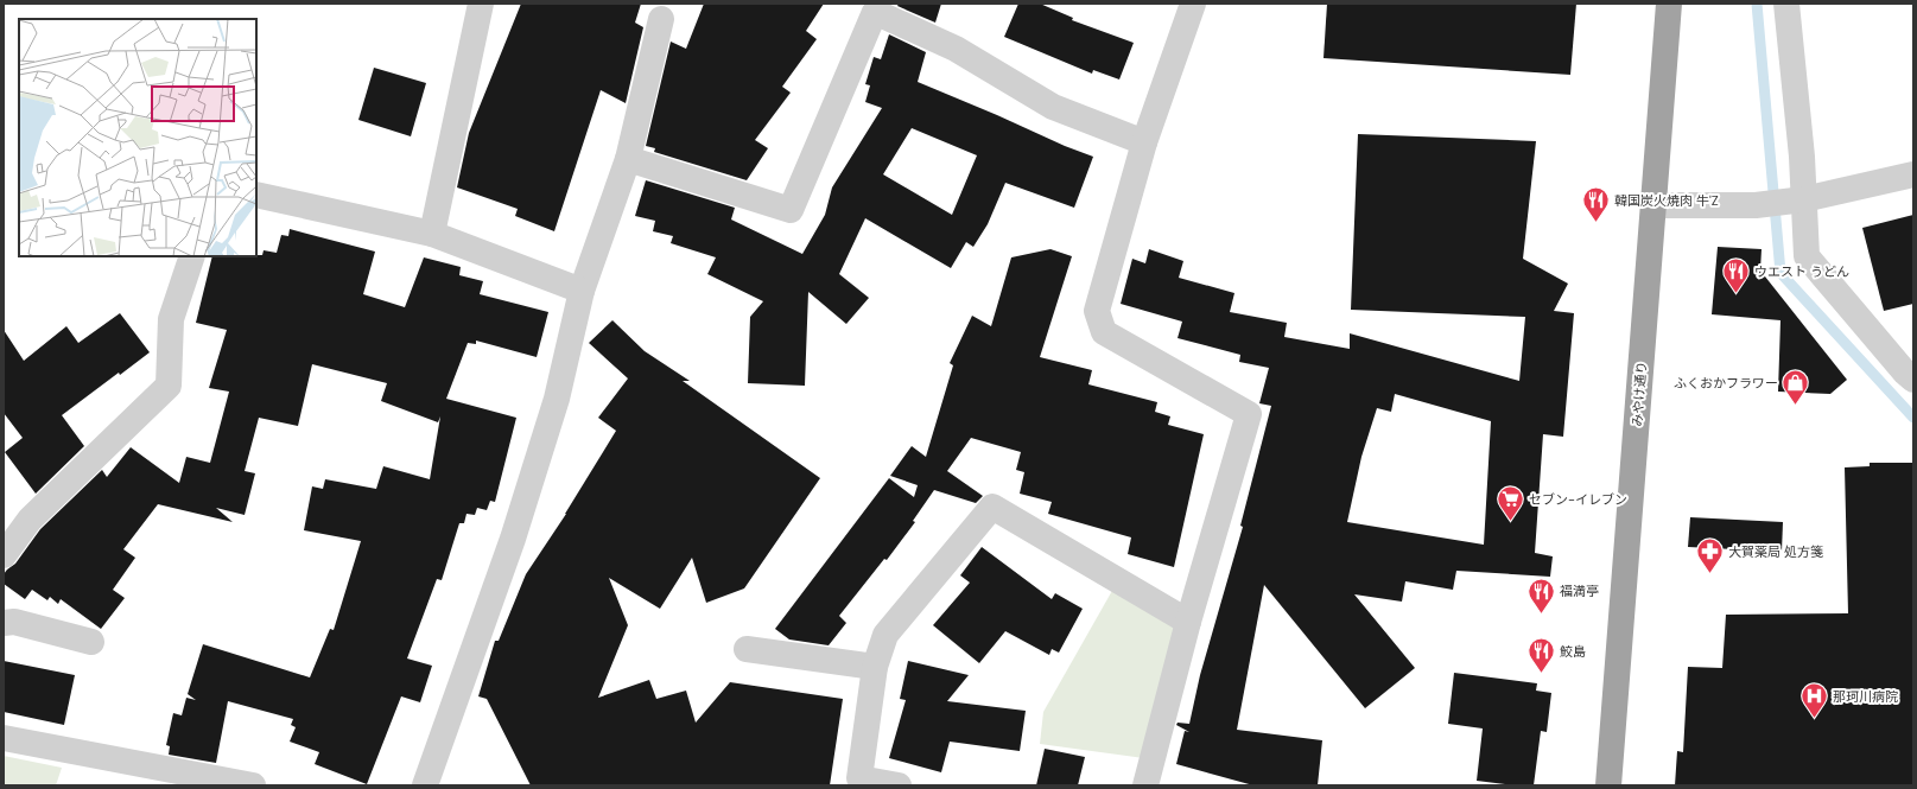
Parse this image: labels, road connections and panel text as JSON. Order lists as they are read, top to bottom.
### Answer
{
  "streets": {
    "highway": ["みやけ通り"]
  },
  "places": {
    "restaurant": [
      "韓国炭火焼肉 牛'Z",
      "ウエスト うどん",
      "福満亭",
      "鮫島"
    ],
    "shop": ["ふくおかフラワー"],
    "supermarket": ["セブン-イレブン"],
    "pharmacy": ["大賀薬局 処方箋"],
    "hospital": ["那珂川病院"]
  }
}
